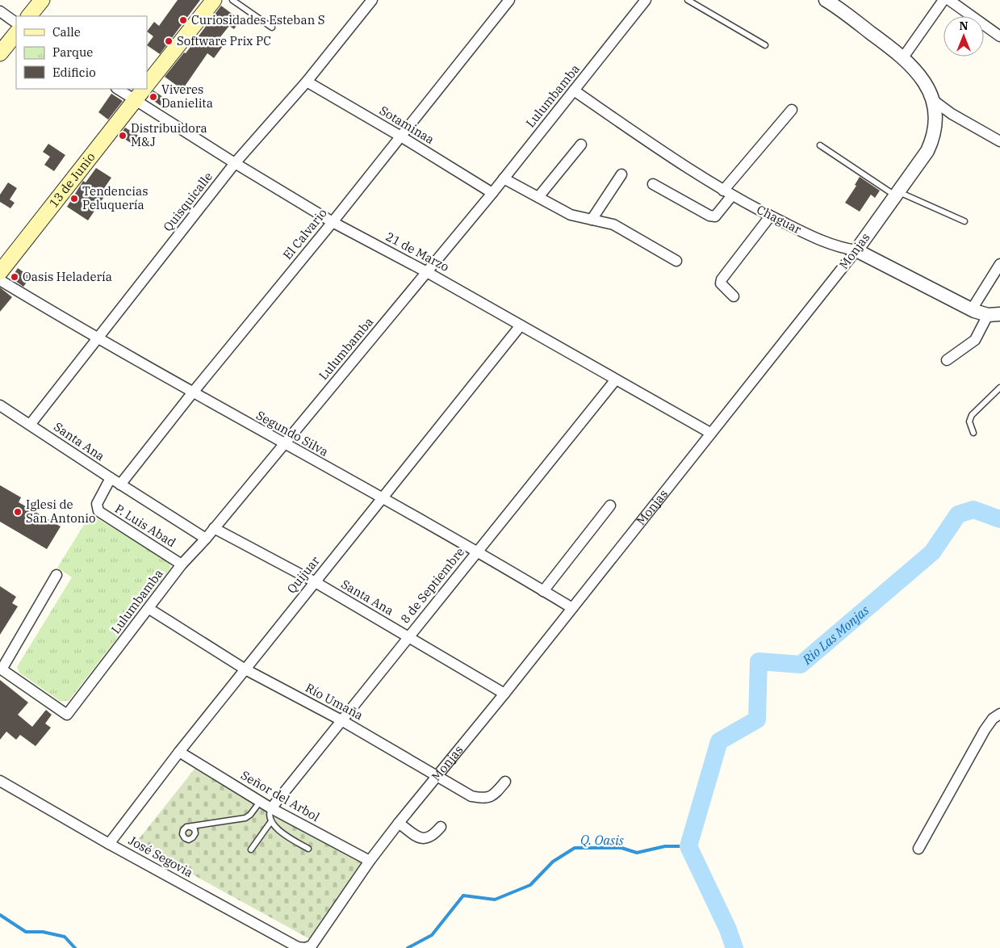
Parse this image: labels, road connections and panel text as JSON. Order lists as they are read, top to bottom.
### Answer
{
  "streets": {
    "main road": ["13 de Junio"],
    "street": [
      "Lulumbamba",
      "Sotaminaa",
      "Quisquicalle",
      "Chaguar",
      "El Calvario",
      "Monjas",
      "21 de Marzo",
      "Segundo Silva",
      "Santa Ana",
      "P. Luis Abad",
      "Quijuar",
      "8 de Septiembre",
      "Río Umaña",
      "Señor del Arbol",
      "José Segovia"
    ]
  },
  "crossings": [
    ["Lulumbamba", "Sotaminaa"],
    ["Lulumbamba", "Chaguar"],
    ["Lulumbamba", "21 de Marzo"],
    ["Lulumbamba", "Segundo Silva"],
    ["Lulumbamba", "Santa Ana"],
    ["Lulumbamba", "P. Luis Abad"],
    ["Lulumbamba", "Río Umaña"],
    ["Sotaminaa", "Quisquicalle"],
    ["Sotaminaa", "El Calvario"],
    ["13 de Junio", "21 de Marzo"],
    ["Quisquicalle", "21 de Marzo"],
    ["Quisquicalle", "Segundo Silva"],
    ["Quisquicalle", "Santa Ana"],
    ["Chaguar", "Monjas"],
    ["El Calvario", "21 de Marzo"],
    ["El Calvario", "Segundo Silva"],
    ["El Calvario", "Santa Ana"],
    ["Monjas", "21 de Marzo"],
    ["Monjas", "Segundo Silva"],
    ["Monjas", "Santa Ana"],
    ["Monjas", "Río Umaña"],
    ["Monjas", "Señor del Arbol"],
    ["Monjas", "José Segovia"],
    ["21 de Marzo", "Quijuar"],
    ["21 de Marzo", "8 de Septiembre"],
    ["Segundo Silva", "Quijuar"],
    ["Segundo Silva", "8 de Septiembre"],
    ["Santa Ana", "P. Luis Abad"],
    ["Santa Ana", "Quijuar"],
    ["Santa Ana", "8 de Septiembre"],
    ["Quijuar", "Río Umaña"],
    ["Quijuar", "Señor del Arbol"],
    ["Quijuar", "José Segovia"],
    ["8 de Septiembre", "Río Umaña"],
    ["8 de Septiembre", "Señor del Arbol"]
  ],
  "water": ["Rio Las Monjas", "Q. Oasis"],
  "places": [
    "Curiosidades Esteban S",
    "Software Prix PC",
    "Viveres Danielita",
    "Distribuidora M&J",
    "Tendencias Peluquería",
    "Oasis Heladería",
    "Iglesi de San Antonio"
  ],
  "legend": ["Calle", "Parque", "Edificio"],
  "north": "top"
}
